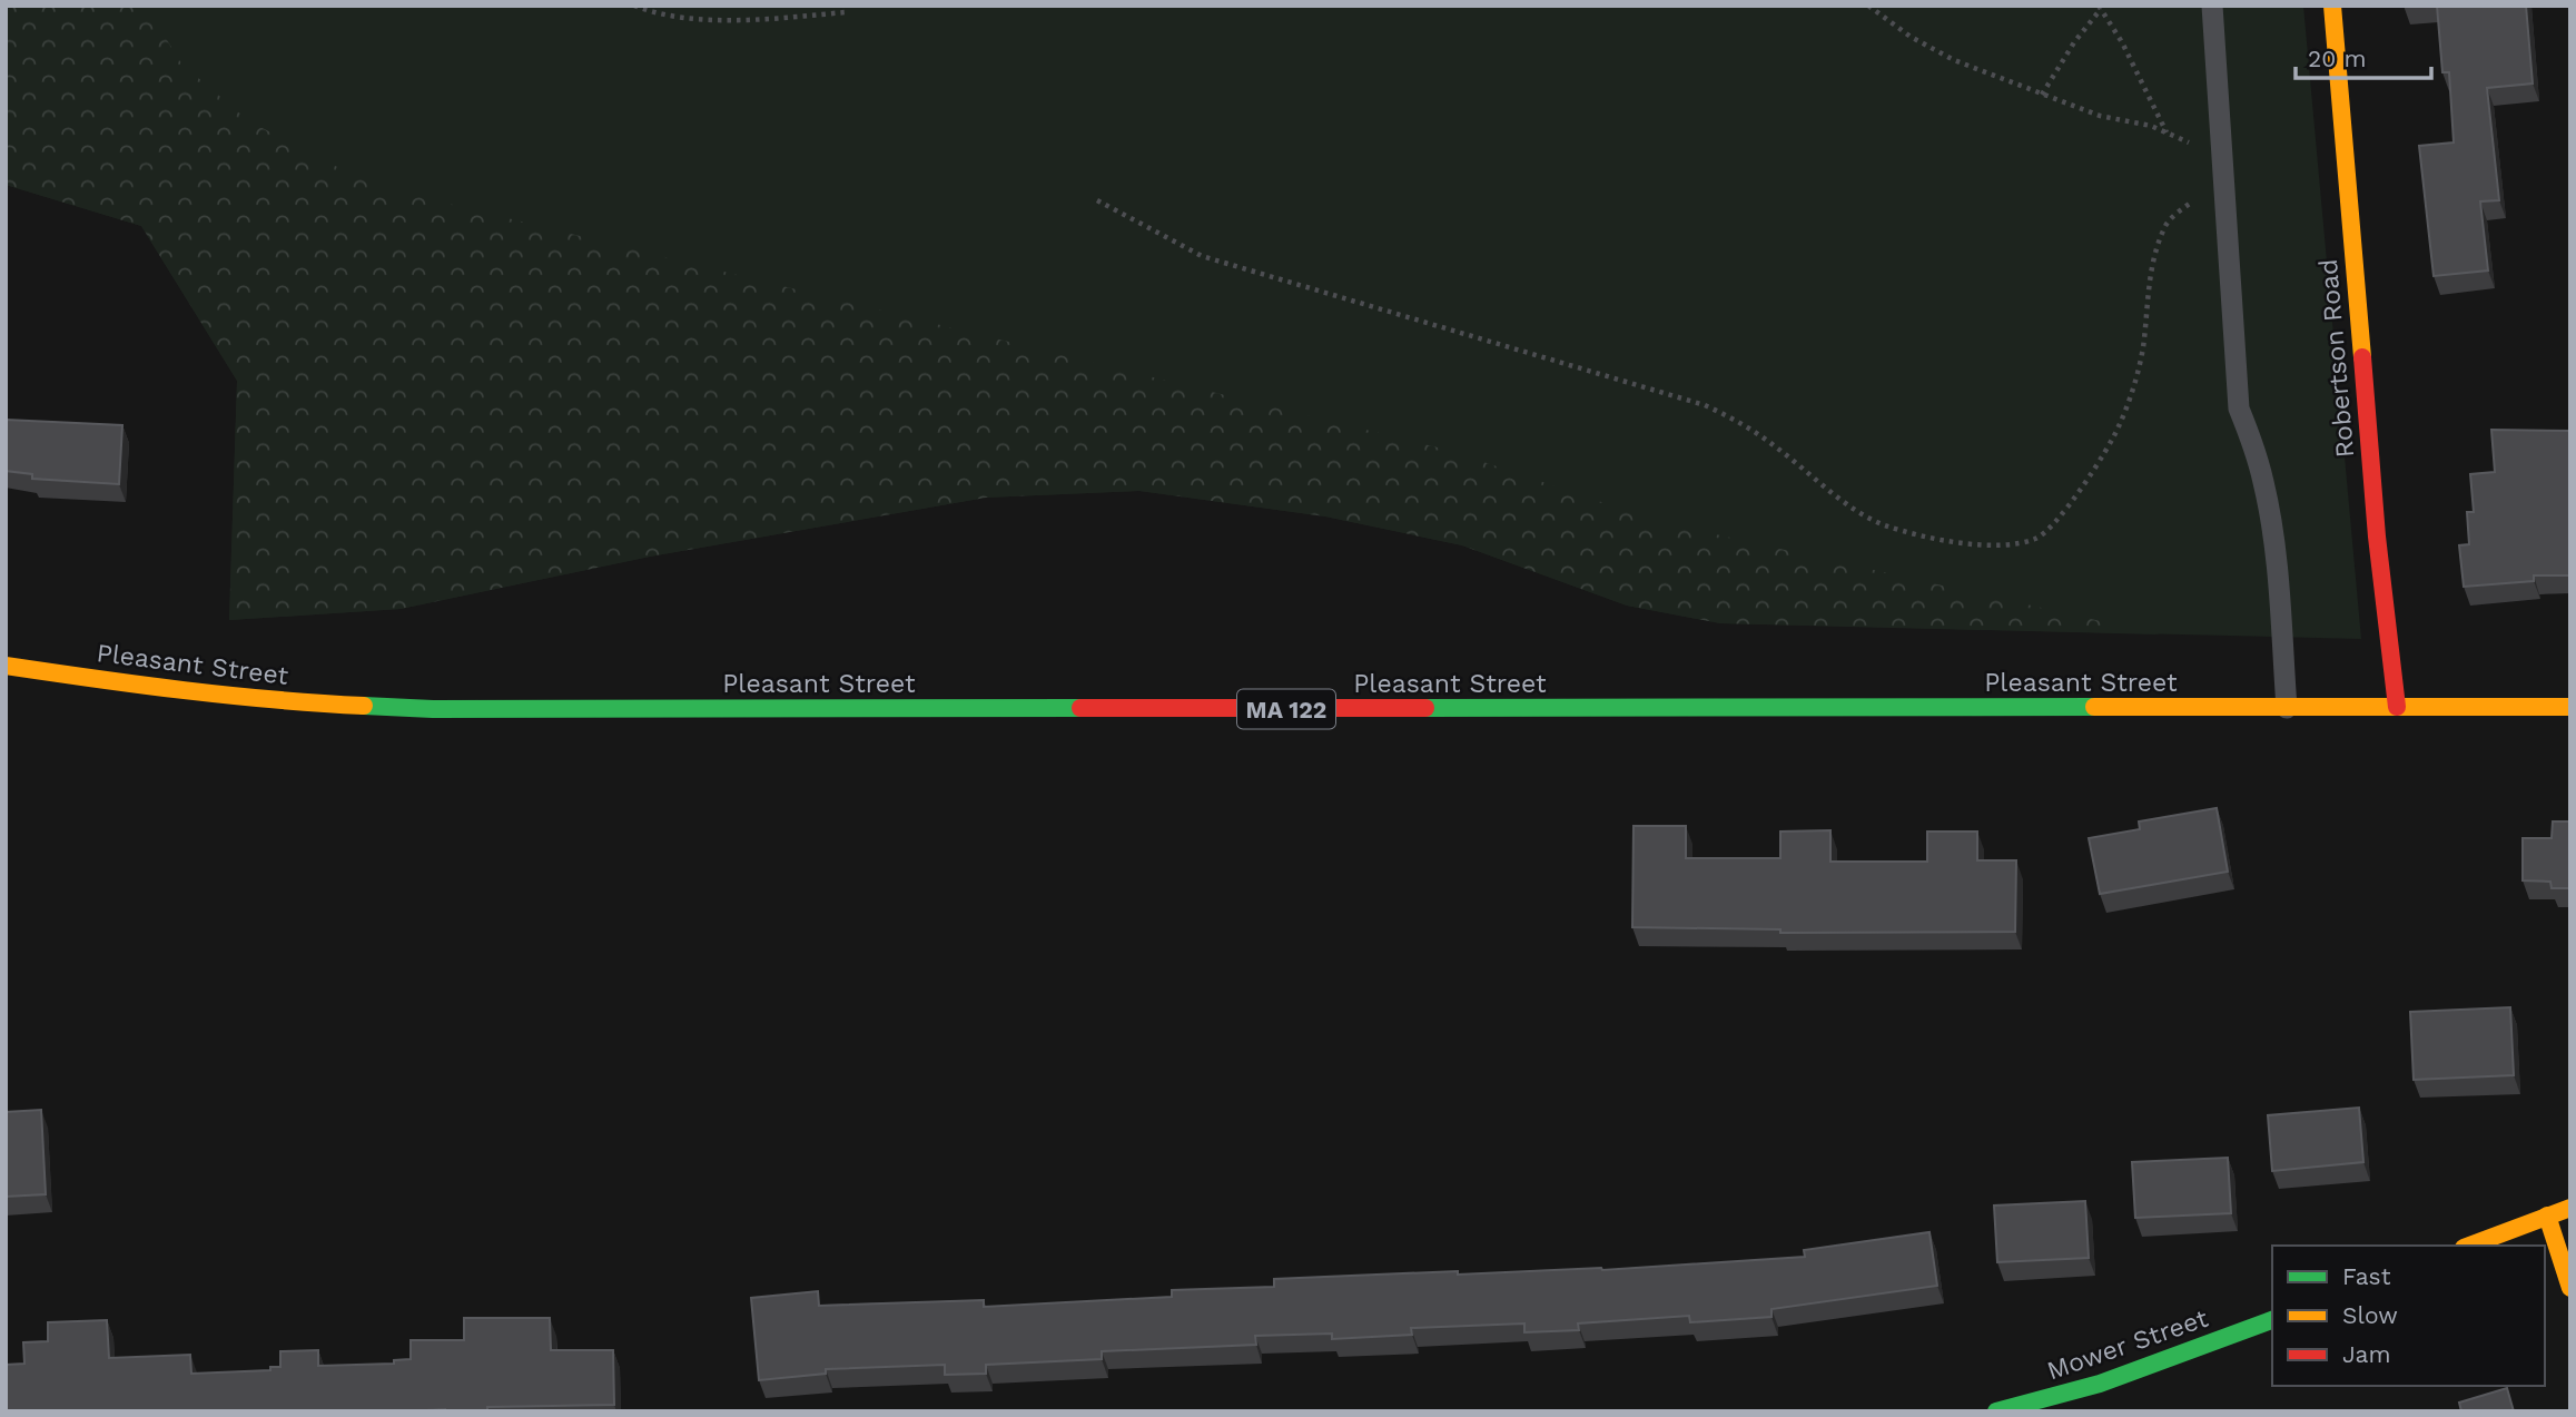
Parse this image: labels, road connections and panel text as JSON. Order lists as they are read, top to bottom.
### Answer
{
  "streets": {
    "main road": [
      "Robertson Road",
      "Pleasant Street",
      "MA 122",
      "Mower Street"
    ]
  },
  "crossings": [
    ["Robertson Road", "Pleasant Street"]
  ],
  "legend": ["Fast", "Slow", "Jam"],
  "scale_bar": "20 m"
}
